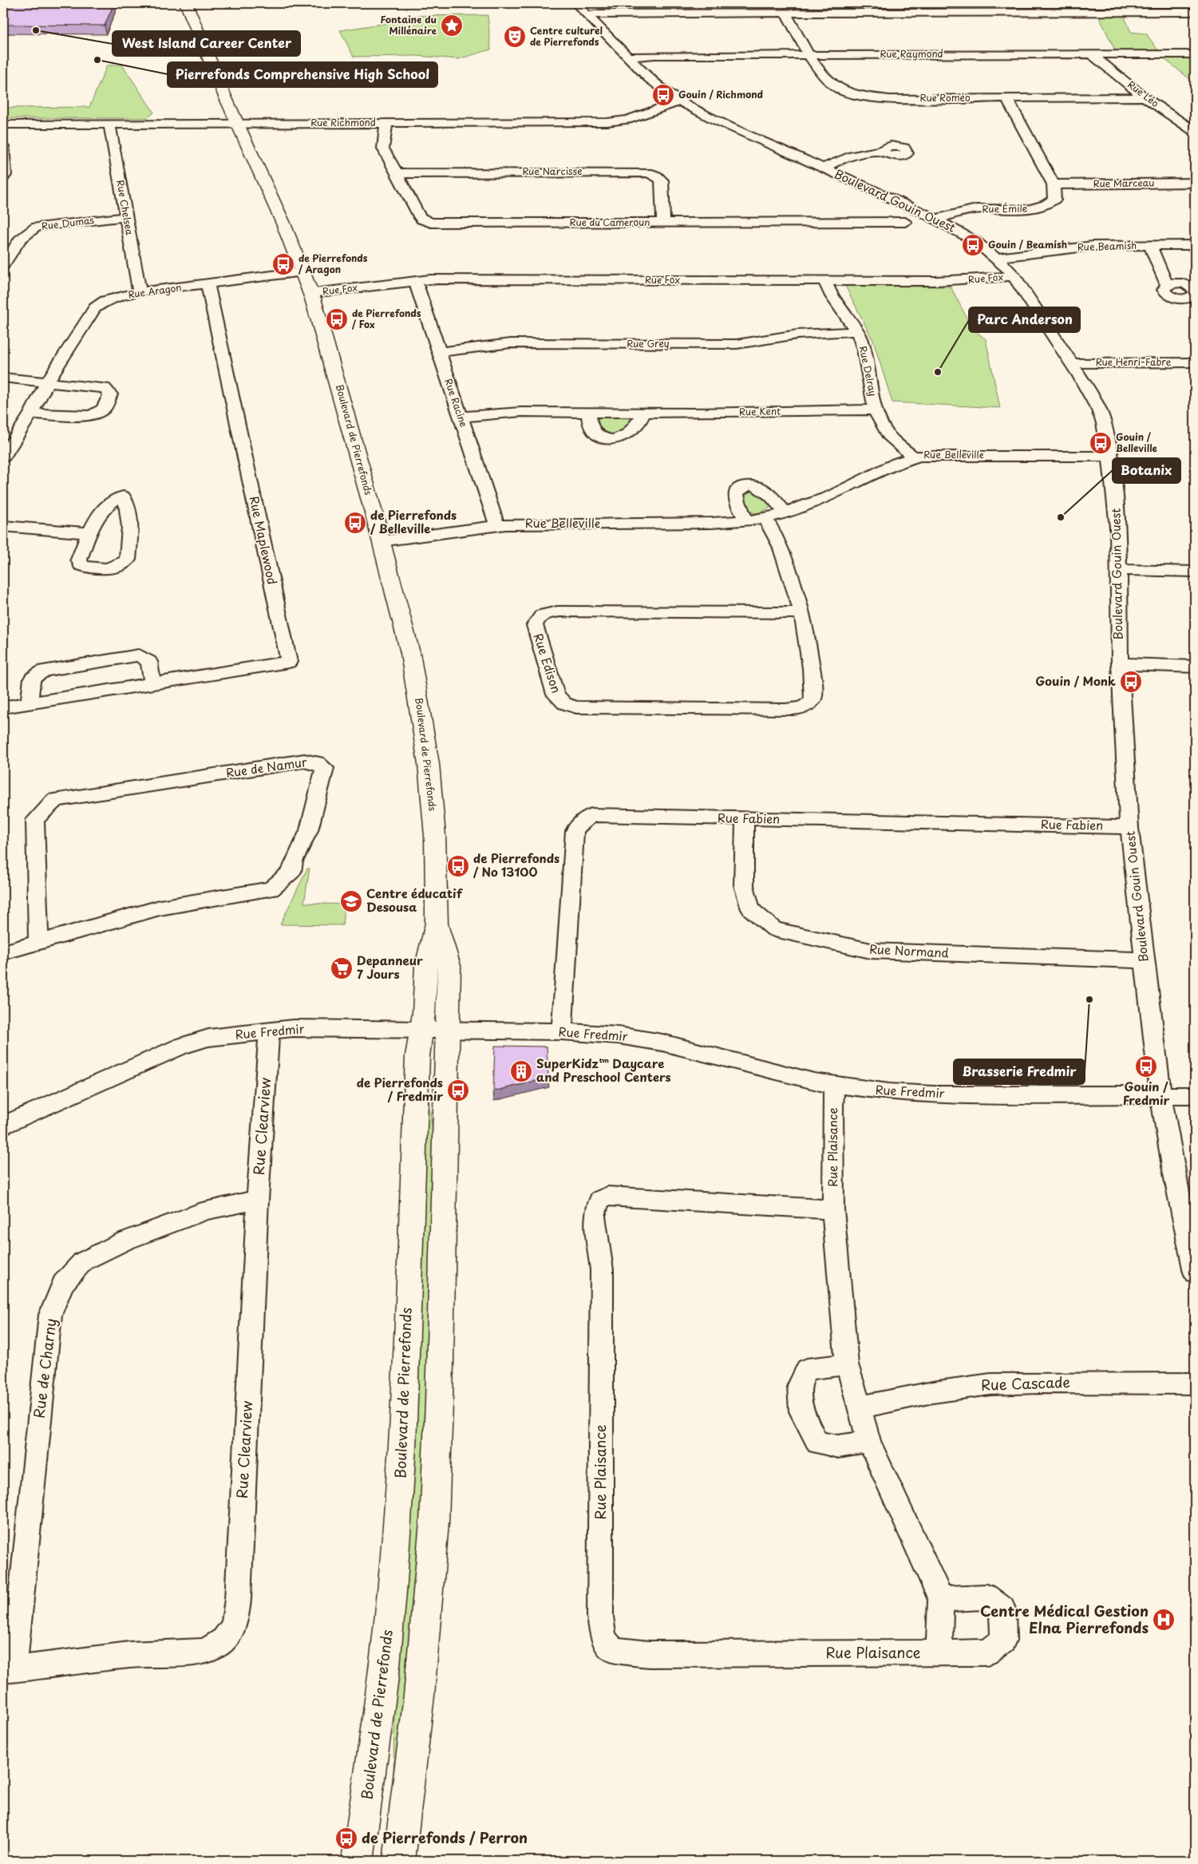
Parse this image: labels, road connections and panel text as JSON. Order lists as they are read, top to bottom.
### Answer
{
  "streets": {
    "main road": ["Boulevard de Pierrefonds"],
    "street": [
      "Rue Raymond",
      "Rue Léo",
      "Rue Roméo",
      "Rue Richmond",
      "Rue Narcisse",
      "Rue Marceau",
      "Boulevard Gouin Ouest",
      "Rue Chelsea",
      "Rue Émile",
      "Rue du Cameroun",
      "Rue Dumas",
      "Rue Beamish",
      "Rue Fox",
      "Rue Aragon",
      "Rue Grey",
      "Rue Henri-Fabre",
      "Rue Delray",
      "Rue Racine",
      "Rue Kent",
      "Rue Belleville",
      "Rue Maplewood",
      "Rue Edison",
      "Rue de Namur",
      "Rue Fabien",
      "Rue Normand",
      "Rue Fredmir",
      "Rue Clearview",
      "Rue Plaisance",
      "Rue de Charny",
      "Rue Cascade"
    ]
  },
  "crossings": [
    ["Rue Raymond", "Rue Léo"],
    ["Rue Raymond", "Rue Roméo"],
    ["Rue Raymond", "Boulevard Gouin Ouest"],
    ["Rue Léo", "Rue Roméo"],
    ["Rue Richmond", "Boulevard Gouin Ouest"],
    ["Rue Richmond", "Rue Chelsea"],
    ["Rue Richmond", "Rue du Cameroun"],
    ["Rue Richmond", "Boulevard de Pierrefonds"],
    ["Rue Narcisse", "Rue du Cameroun"],
    ["Rue Marceau", "Rue Émile"],
    ["Boulevard Gouin Ouest", "Rue Émile"],
    ["Boulevard Gouin Ouest", "Rue Beamish"],
    ["Boulevard Gouin Ouest", "Rue Fox"],
    ["Boulevard Gouin Ouest", "Rue Henri-Fabre"],
    ["Boulevard Gouin Ouest", "Rue Belleville"],
    ["Boulevard Gouin Ouest", "Rue Fabien"],
    ["Boulevard Gouin Ouest", "Rue Normand"],
    ["Boulevard Gouin Ouest", "Rue Fredmir"],
    ["Rue Chelsea", "Rue Dumas"],
    ["Rue Chelsea", "Rue Aragon"],
    ["Rue Fox", "Rue Delray"],
    ["Rue Fox", "Rue Racine"],
    ["Rue Fox", "Boulevard de Pierrefonds"],
    ["Rue Aragon", "Boulevard de Pierrefonds"],
    ["Rue Aragon", "Rue Maplewood"],
    ["Rue Grey", "Rue Delray"],
    ["Rue Grey", "Rue Racine"],
    ["Rue Delray", "Rue Kent"],
    ["Rue Delray", "Rue Belleville"],
    ["Rue Racine", "Rue Kent"],
    ["Rue Racine", "Rue Belleville"],
    ["Boulevard de Pierrefonds", "Rue Belleville"],
    ["Boulevard de Pierrefonds", "Rue Fredmir"],
    ["Rue Belleville", "Rue Edison"],
    ["Rue Fabien", "Rue Normand"],
    ["Rue Fabien", "Rue Fredmir"],
    ["Rue Fredmir", "Rue Clearview"],
    ["Rue Fredmir", "Rue Plaisance"],
    ["Rue Clearview", "Rue de Charny"],
    ["Rue Plaisance", "Rue Cascade"]
  ],
  "places": {
    "place": ["Fontaine du Millénaire"],
    "other": [
      "West Island Career Center",
      "Pierrefonds Comprehensive High School",
      "Parc Anderson",
      "Botanix",
      "Brasserie Fredmir"
    ],
    "theatre": ["Centre culturel de Pierrefonds"],
    "bus stop": [
      "Gouin / Richmond",
      "Gouin / Beamish",
      "de Pierrefonds / Aragon",
      "de Pierrefonds / Fox",
      "Gouin / Belleville",
      "de Pierrefonds / Belleville",
      "Gouin / Monk",
      "de Pierrefonds / No 13100",
      "Gouin / Fredmir",
      "de Pierrefonds / Fredmir",
      "de Pierrefonds / Perron"
    ],
    "school or university": ["Centre éducatif Desousa"],
    "supermarket": ["Depanneur 7 Jours"],
    "building": ["SuperKidz™ Daycare and Preschool Centers"],
    "hospital": ["Centre Médical Gestion Elna Pierrefonds"]
  }
}
